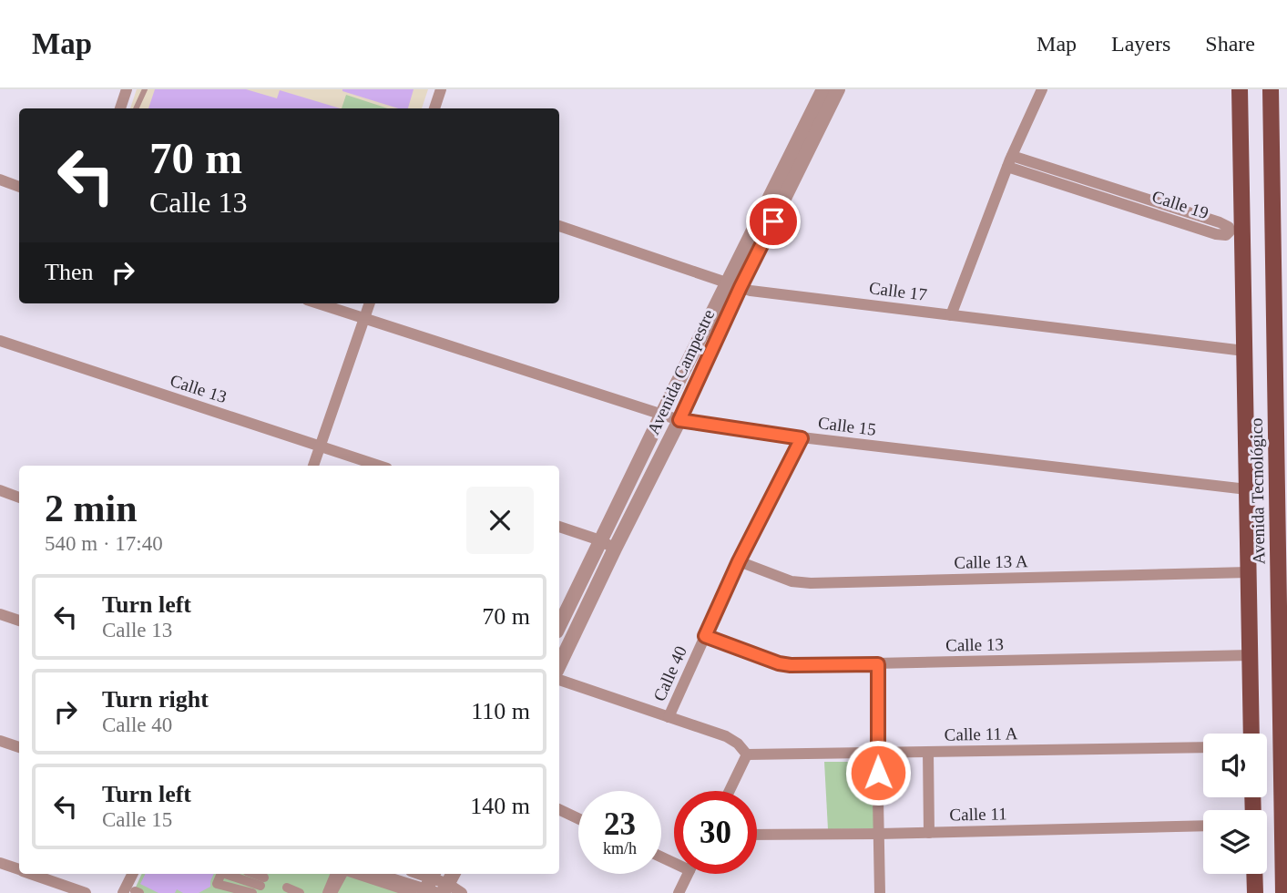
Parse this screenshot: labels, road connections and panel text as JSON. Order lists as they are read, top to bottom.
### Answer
{
  "streets": {
    "main road": ["Avenida Tecnológico"],
    "street": [
      "Calle 19",
      "Calle 17",
      "Avenida Campestre",
      "Calle 13",
      "Calle 15",
      "Calle 13 A",
      "Calle 40",
      "Calle 11 A",
      "Calle 11"
    ]
  },
  "crossings": [
    ["Calle 17", "Avenida Campestre"],
    ["Calle 17", "Avenida Tecnológico"],
    ["Avenida Campestre", "Calle 15"],
    ["Calle 13", "Avenida Tecnológico"],
    ["Calle 13", "Calle 40"],
    ["Calle 15", "Avenida Tecnológico"],
    ["Calle 15", "Calle 40"],
    ["Avenida Tecnológico", "Calle 13 A"],
    ["Calle 13 A", "Calle 40"]
  ],
  "page": {
    "header": "Map",
    "nav": ["Map", "Layers", "Share"],
    "turn": ["70 m", "Calle 13"],
    "then": "Then",
    "heading": ["2 min", "540 m · 17:40"],
    "list": [
      {
        "name": "Turn left",
        "note": "Calle 13",
        "value": "70 m"
      },
      {
        "name": "Turn right",
        "note": "Calle 40",
        "value": "110 m"
      },
      {
        "name": "Turn left",
        "note": "Calle 15",
        "value": "140 m"
      }
    ],
    "speed": "23 km/h",
    "limit": "30"
  }
}
